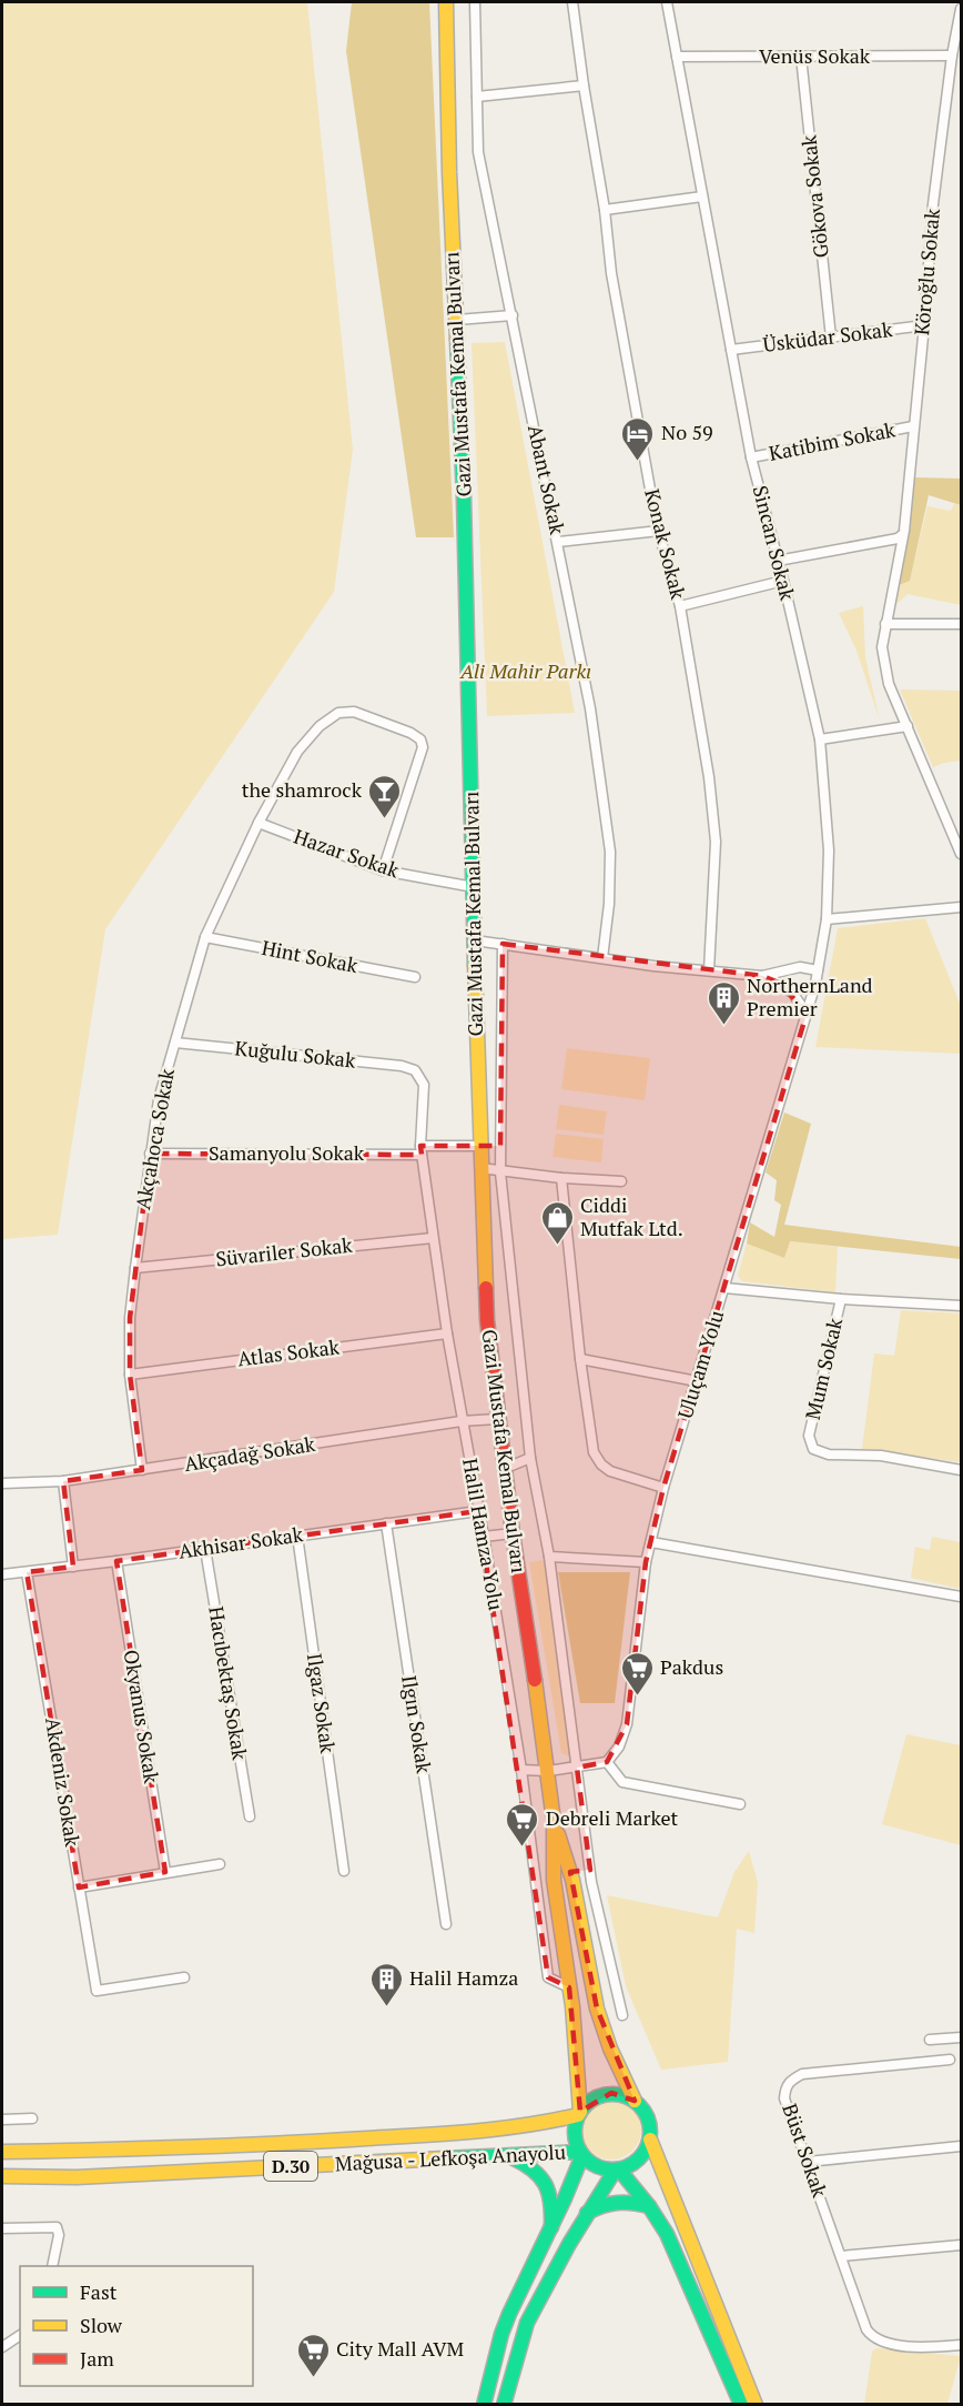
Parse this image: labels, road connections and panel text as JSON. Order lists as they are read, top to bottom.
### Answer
{
  "streets": {
    "main road": ["Gazi Mustafa Kemal Bulvarı", "Mağusa - Lefkoşa Anayolu", "D.30"],
    "street": [
      "Venüs Sokak",
      "Gökova Sokak",
      "Köroğlu Sokak",
      "Üsküdar Sokak",
      "Katibim Sokak",
      "Abant Sokak",
      "Sincan Sokak",
      "Konak Sokak",
      "Hazar Sokak",
      "Hint Sokak",
      "Kuğulu Sokak",
      "Akçahoca Sokak",
      "Samanyolu Sokak",
      "Süvariler Sokak",
      "Atlas Sokak",
      "Uluçam Yolu",
      "Mum Sokak",
      "Akçadağ Sokak",
      "Halil Hamza Yolu",
      "Akhisar Sokak",
      "Hacıbektaş Sokak",
      "Ilgaz Sokak",
      "Okyanus Sokak",
      "Ilgın Sokak",
      "Akdeniz Sokak",
      "Büst Sokak"
    ]
  },
  "crossings": [
    ["Venüs Sokak", "Gökova Sokak"],
    ["Venüs Sokak", "Köroğlu Sokak"],
    ["Venüs Sokak", "Sincan Sokak"],
    ["Gökova Sokak", "Üsküdar Sokak"],
    ["Köroğlu Sokak", "Üsküdar Sokak"],
    ["Köroğlu Sokak", "Katibim Sokak"],
    ["Üsküdar Sokak", "Sincan Sokak"],
    ["Gazi Mustafa Kemal Bulvarı", "Hazar Sokak"],
    ["Gazi Mustafa Kemal Bulvarı", "Samanyolu Sokak"],
    ["Gazi Mustafa Kemal Bulvarı", "Akçadağ Sokak"],
    ["Gazi Mustafa Kemal Bulvarı", "Halil Hamza Yolu"],
    ["Gazi Mustafa Kemal Bulvarı", "Mağusa - Lefkoşa Anayolu"],
    ["Gazi Mustafa Kemal Bulvarı", "D.30"],
    ["Katibim Sokak", "Sincan Sokak"],
    ["Sincan Sokak", "Uluçam Yolu"],
    ["Hazar Sokak", "Akçahoca Sokak"],
    ["Hint Sokak", "Akçahoca Sokak"],
    ["Kuğulu Sokak", "Akçahoca Sokak"],
    ["Kuğulu Sokak", "Halil Hamza Yolu"],
    ["Akçahoca Sokak", "Samanyolu Sokak"],
    ["Akçahoca Sokak", "Süvariler Sokak"],
    ["Akçahoca Sokak", "Atlas Sokak"],
    ["Akçahoca Sokak", "Akçadağ Sokak"],
    ["Samanyolu Sokak", "Halil Hamza Yolu"],
    ["Süvariler Sokak", "Halil Hamza Yolu"],
    ["Atlas Sokak", "Halil Hamza Yolu"],
    ["Akçadağ Sokak", "Halil Hamza Yolu"],
    ["Halil Hamza Yolu", "Akhisar Sokak"],
    ["Akhisar Sokak", "Hacıbektaş Sokak"],
    ["Akhisar Sokak", "Ilgaz Sokak"],
    ["Akhisar Sokak", "Okyanus Sokak"],
    ["Akhisar Sokak", "Ilgın Sokak"],
    ["Akhisar Sokak", "Akdeniz Sokak"],
    ["Mağusa - Lefkoşa Anayolu", "D.30"]
  ],
  "parks": ["Ali Mahir Parkı"],
  "places": {
    "hotel": ["No 59"],
    "bar": ["the shamrock"],
    "building": ["NorthernLand Premier", "Halil Hamza"],
    "shop": ["Ciddi Mutfak Ltd."],
    "supermarket": ["Pakdus", "Debreli Market", "City Mall AVM"]
  },
  "legend": ["Fast", "Slow", "Jam"]
}
